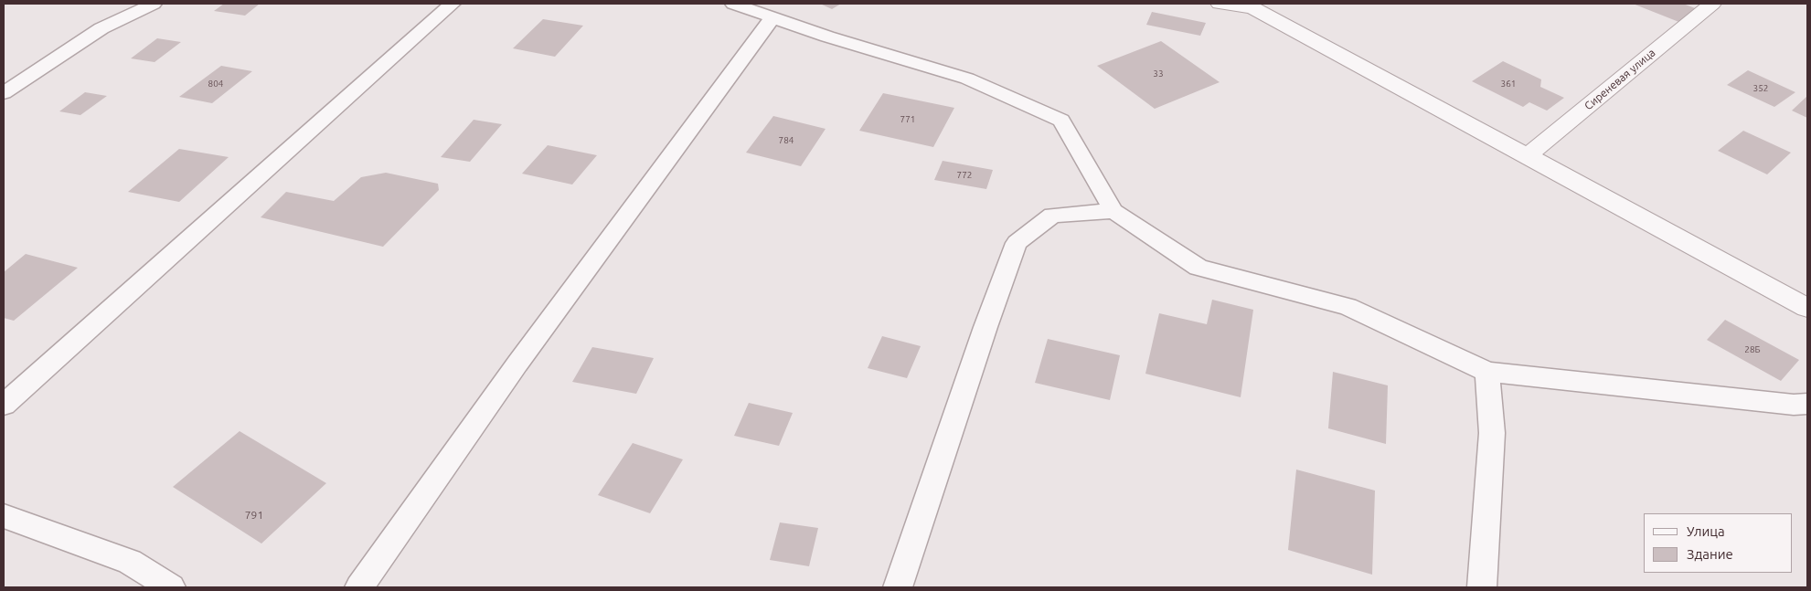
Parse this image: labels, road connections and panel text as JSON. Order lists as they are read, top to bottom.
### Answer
{
  "streets": {
    "street": ["Сиреневая улица"]
  },
  "house_numbers": [
    "33",
    "804",
    "361",
    "352",
    "771",
    "784",
    "772",
    "28Б",
    "791"
  ],
  "legend": ["Улица", "Здание"]
}
